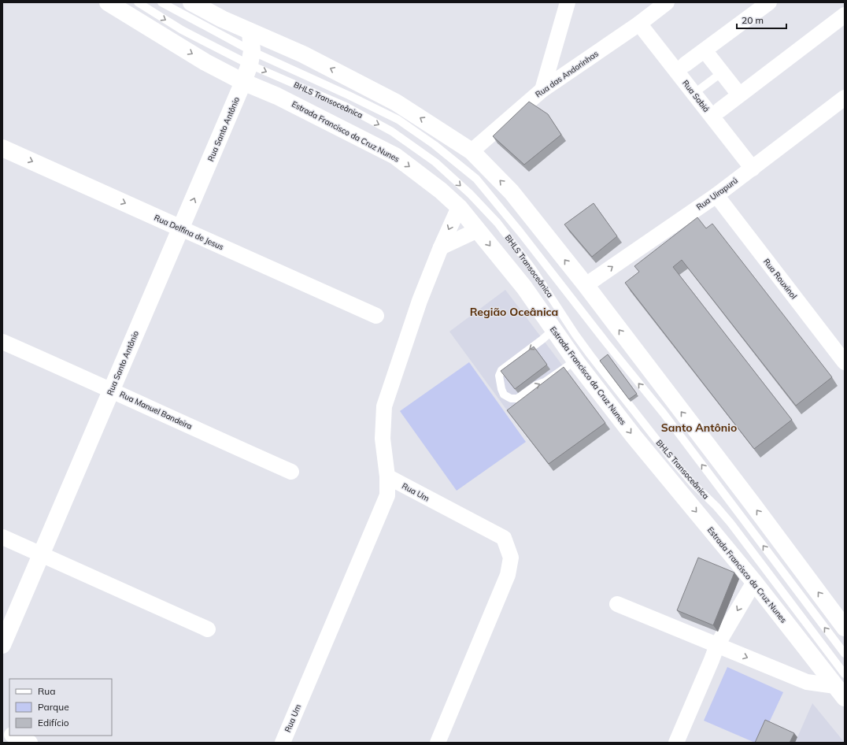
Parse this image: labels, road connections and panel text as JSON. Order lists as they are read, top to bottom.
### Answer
{
  "streets": {
    "main road": ["Rua Santo Antônio", "Estrada Francisco da Cruz Nunes", "Rua Delfina de Jesus"],
    "street": [
      "Rua das Andorinhas",
      "Rua Sabiá",
      "Rua Uirapurú",
      "Rua Rouxinol",
      "Rua Manuel Bandeira",
      "Rua Um"
    ],
    "lane": ["BHLS Transoceânica"]
  },
  "crossings": [
    ["Rua das Andorinhas", "Rua Sabiá"],
    ["Rua Sabiá", "Rua Uirapurú"],
    ["BHLS Transoceânica", "Rua Santo Antônio"],
    ["BHLS Transoceânica", "Estrada Francisco da Cruz Nunes"],
    ["Rua Santo Antônio", "Estrada Francisco da Cruz Nunes"],
    ["Rua Santo Antônio", "Rua Delfina de Jesus"],
    ["Rua Santo Antônio", "Rua Manuel Bandeira"],
    ["Rua Uirapurú", "Rua Rouxinol"]
  ],
  "one_way": ["Rua Uirapurú", "Rua Delfina de Jesus"],
  "districts": ["Região Oceânica", "Santo Antônio"],
  "legend": ["Rua", "Parque", "Edifício"],
  "scale_bar": "20 m"
}
